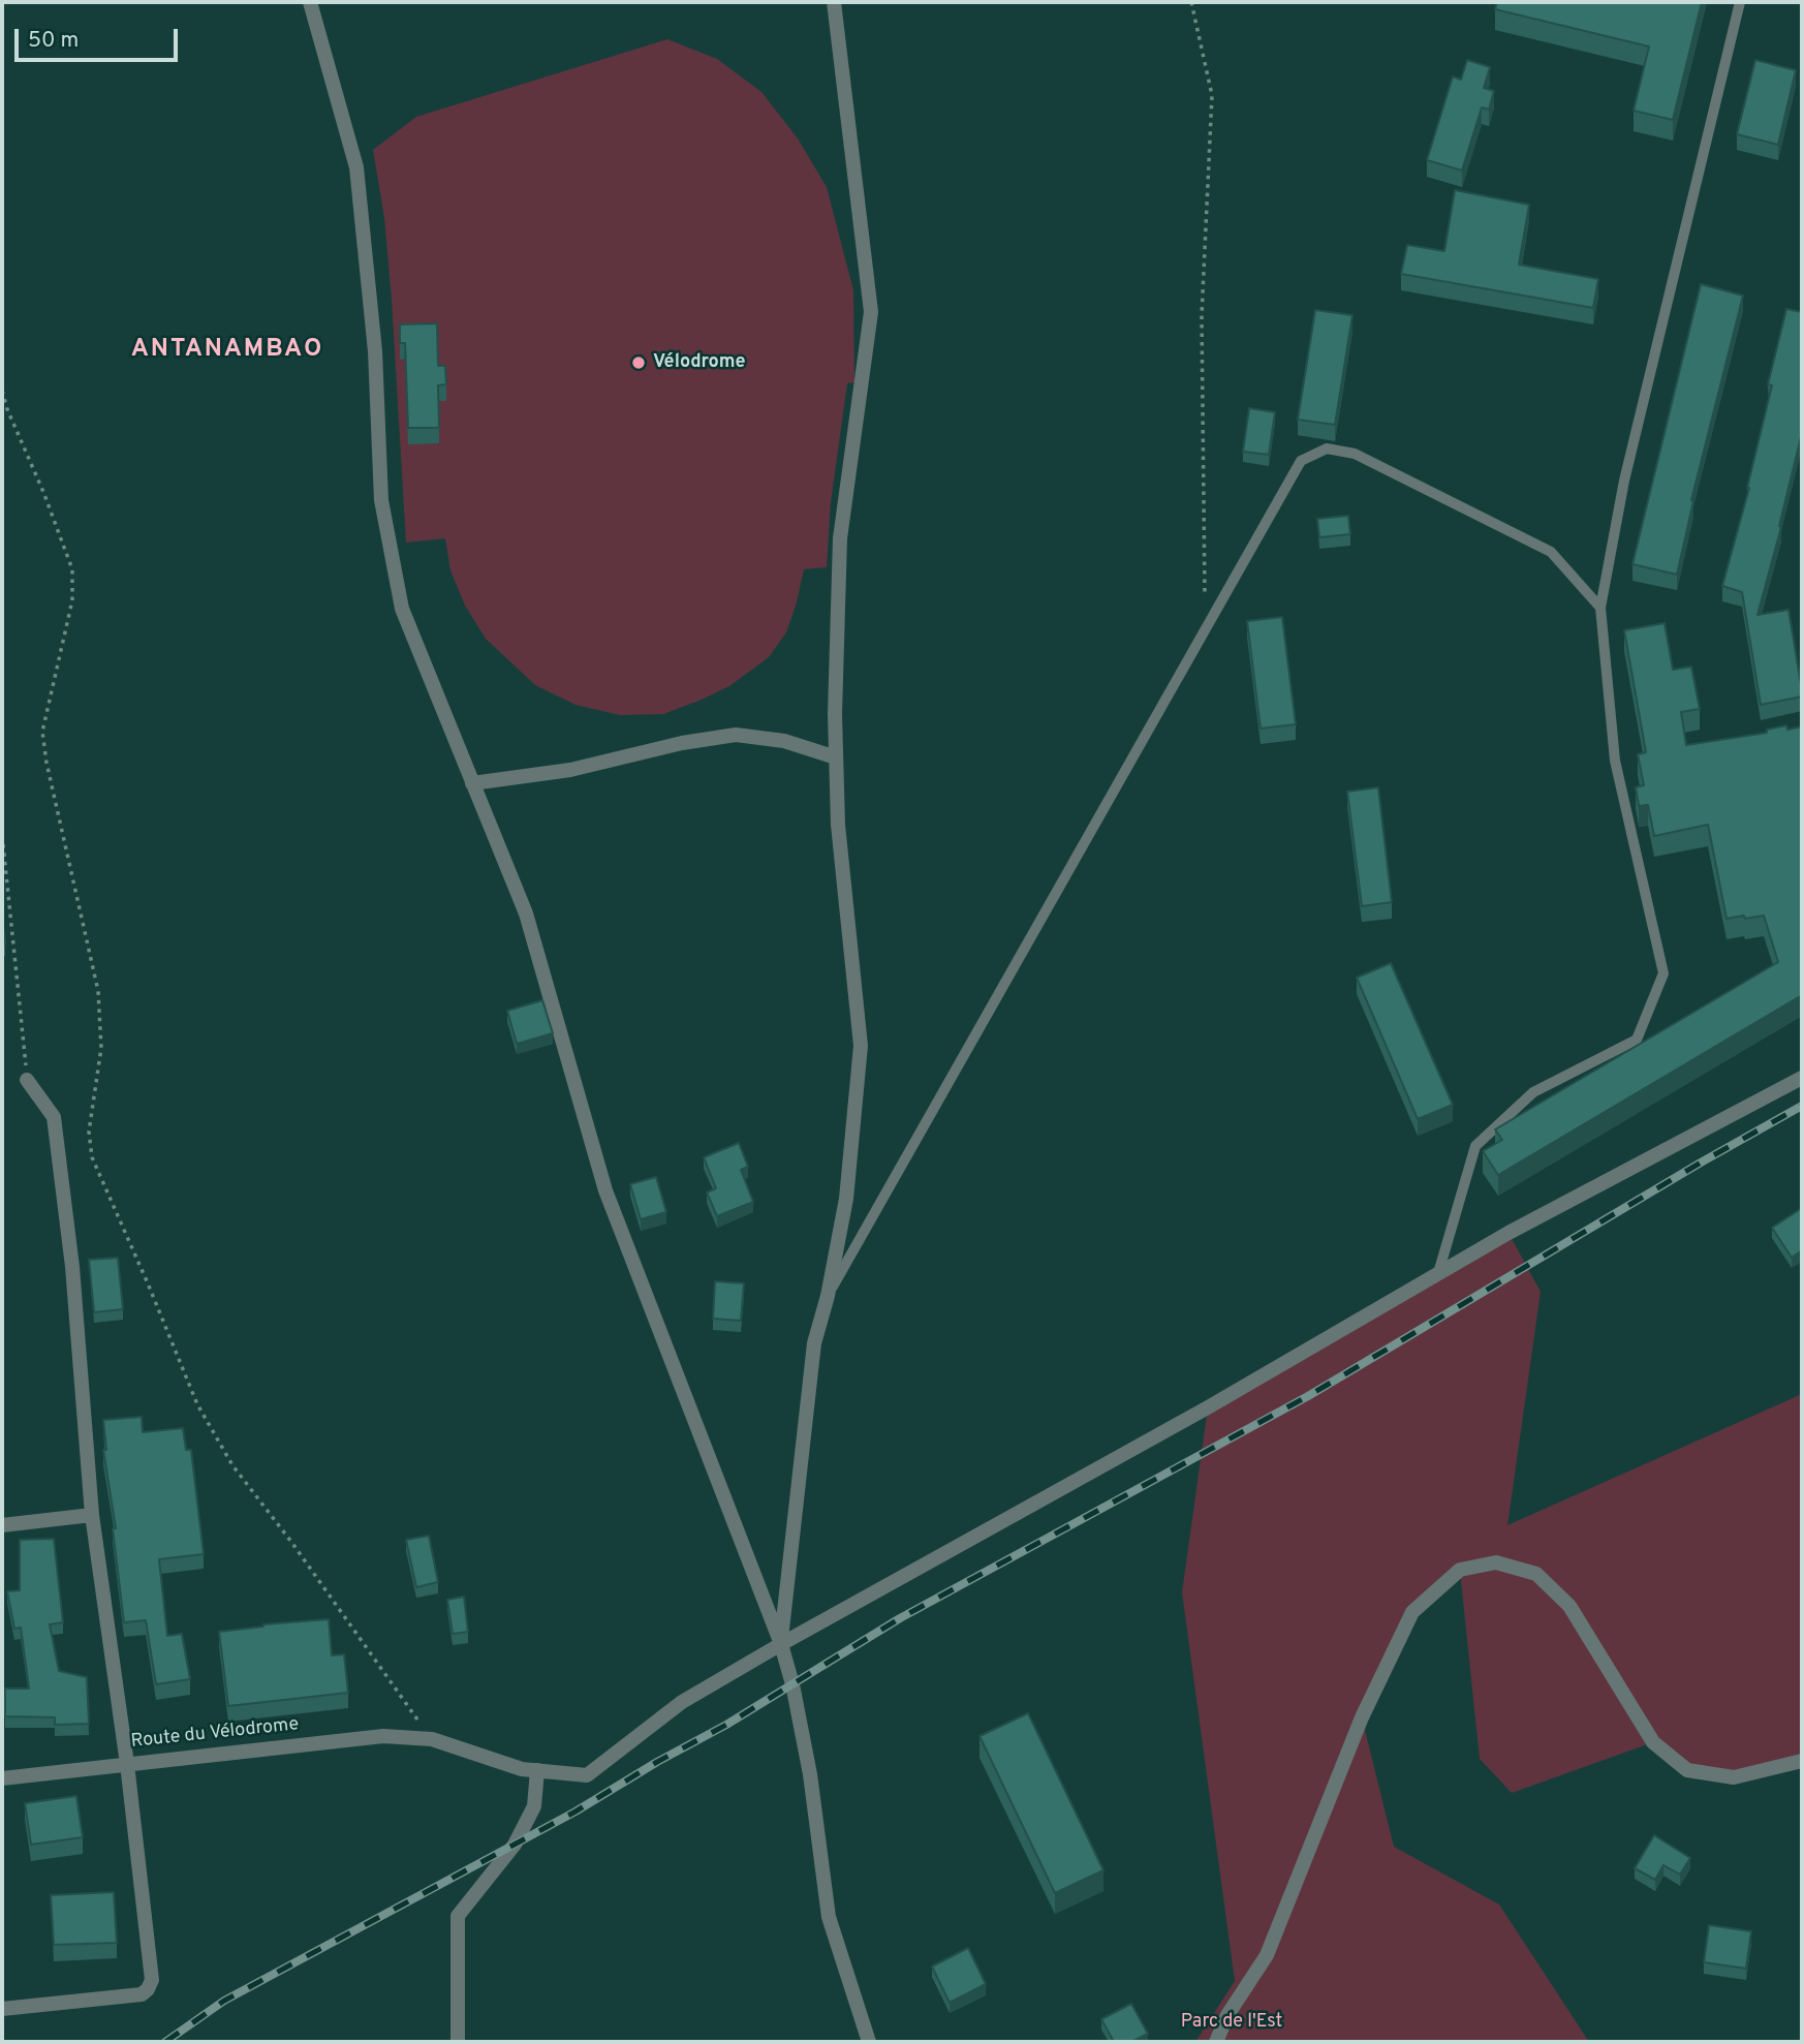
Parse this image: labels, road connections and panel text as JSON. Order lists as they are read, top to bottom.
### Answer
{
  "streets": {
    "street": ["Route du Vélodrome"]
  },
  "districts": ["ANTANAMBAO"],
  "parks": ["Parc de l'Est"],
  "places": ["Vélodrome"],
  "scale_bar": "50 m"
}
